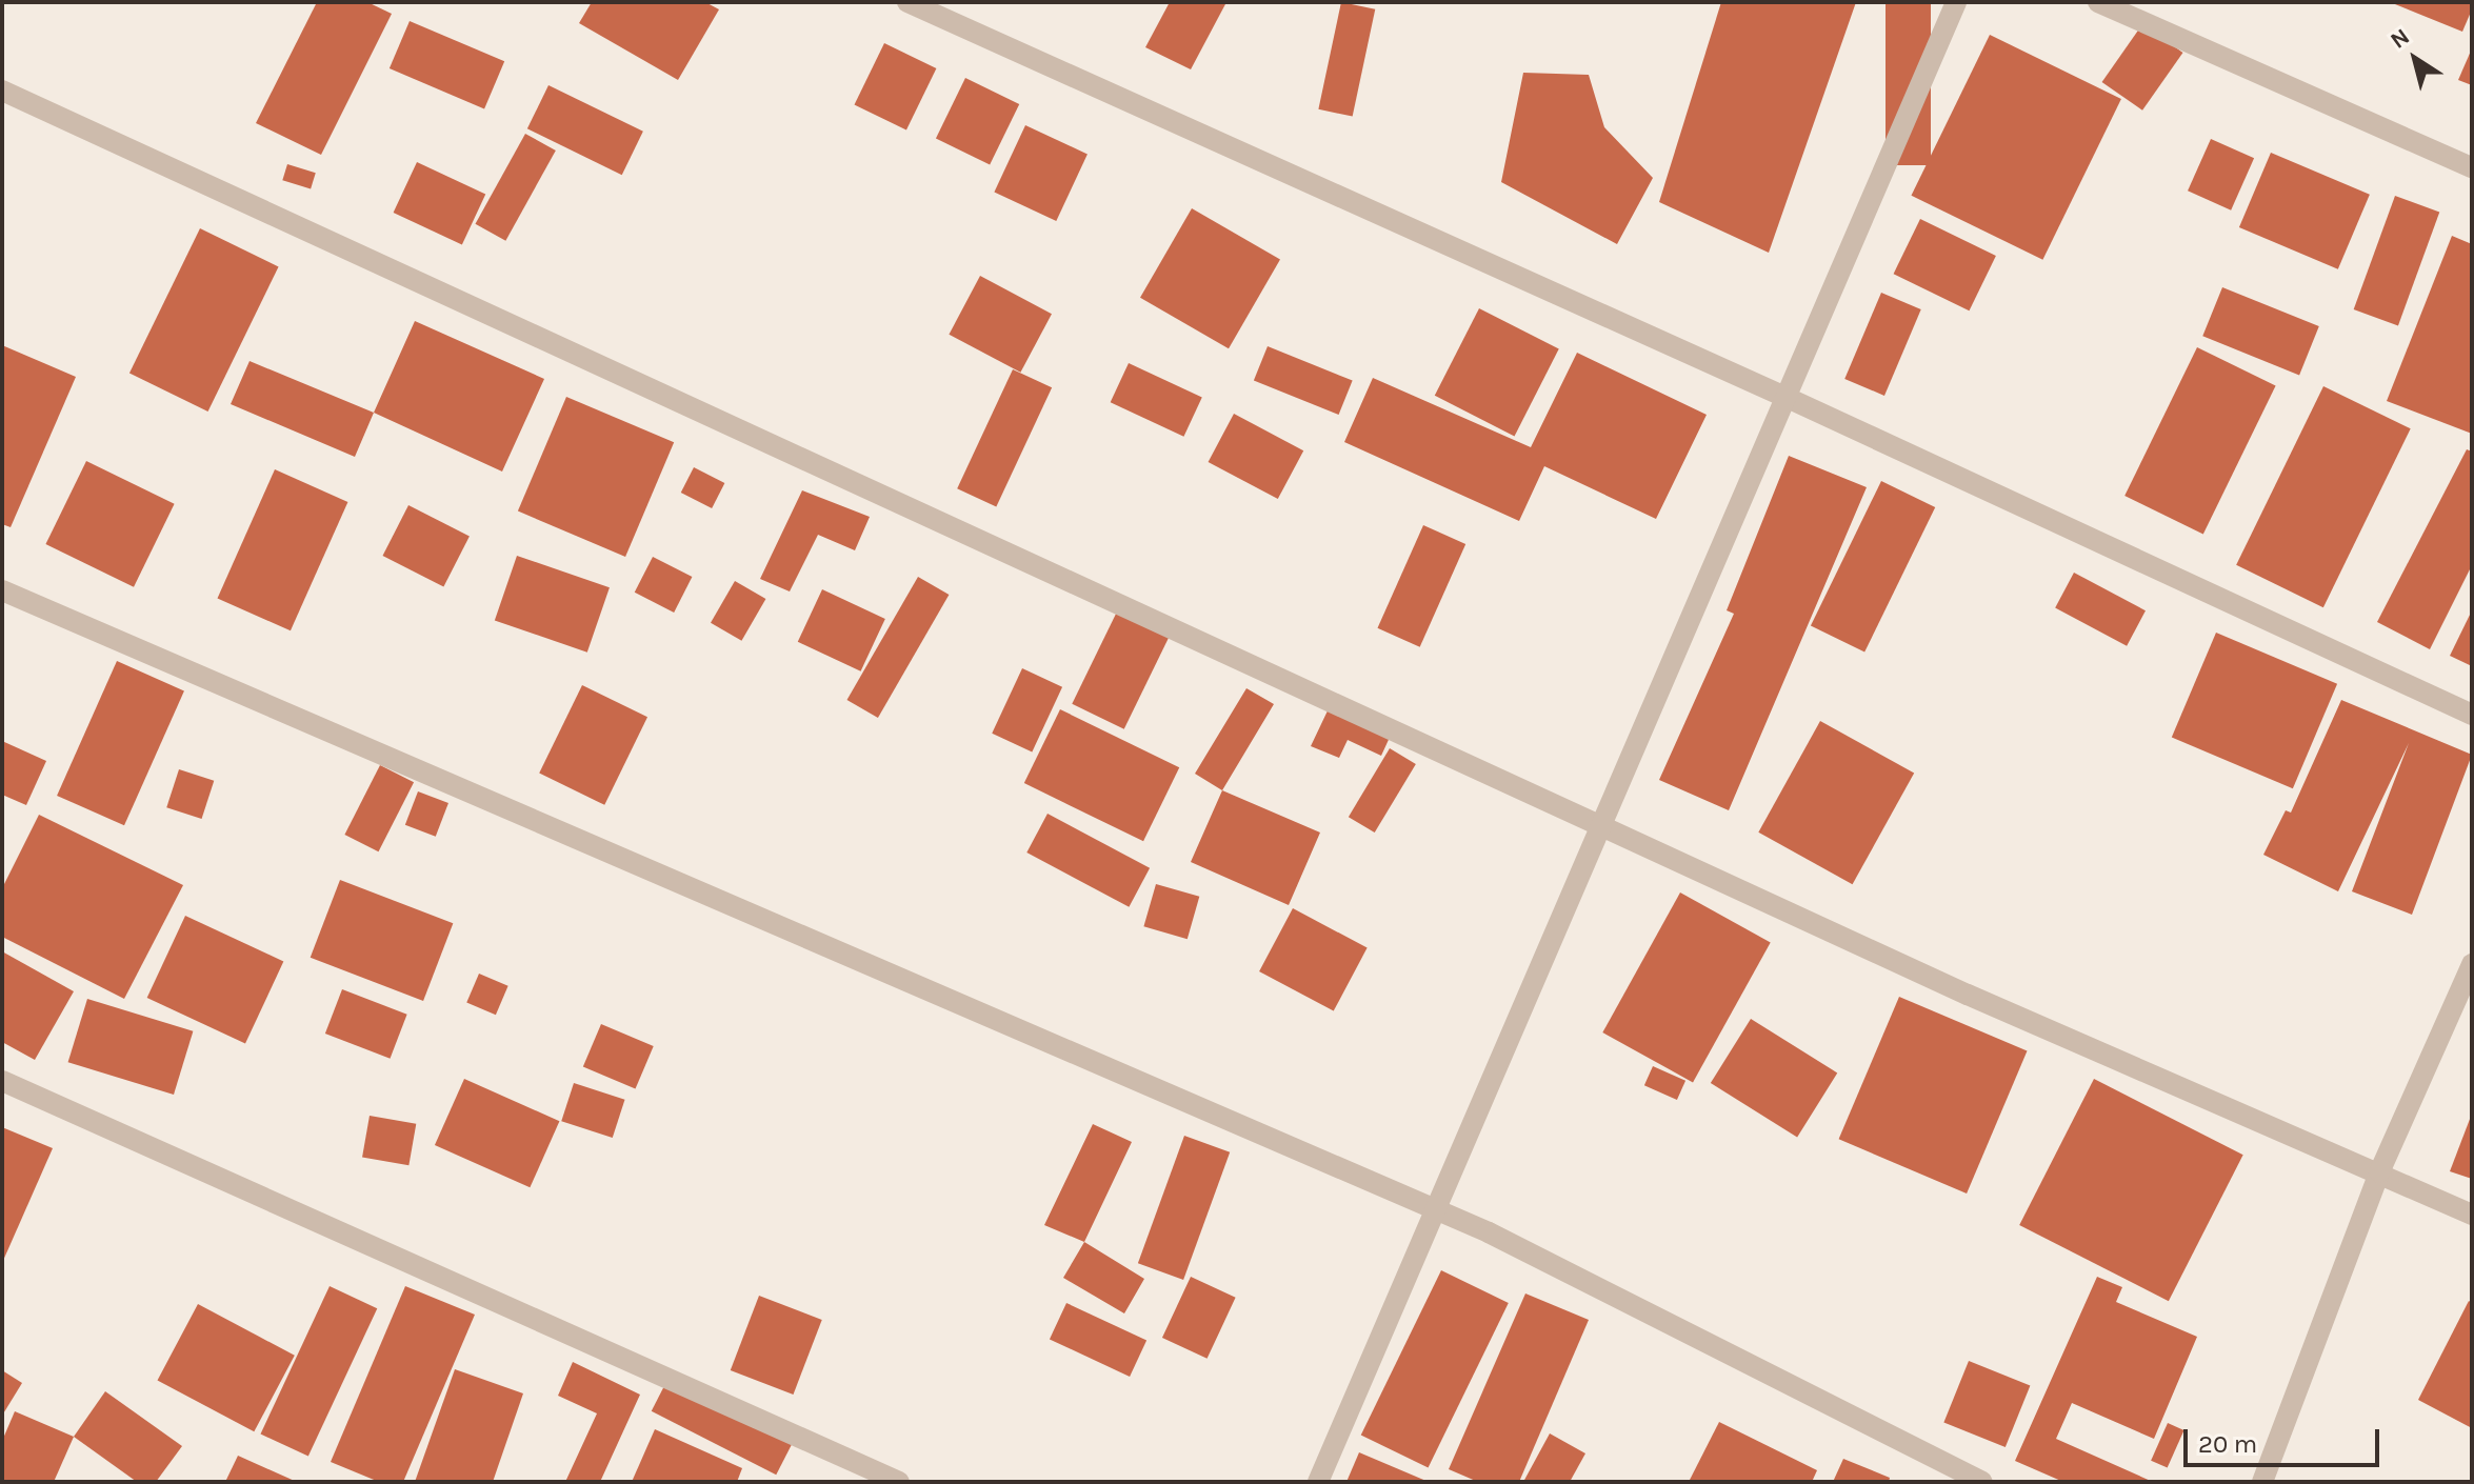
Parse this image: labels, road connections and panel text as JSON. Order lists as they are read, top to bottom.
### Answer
{
  "scale_bar": "20 m",
  "north": "top left"
}
